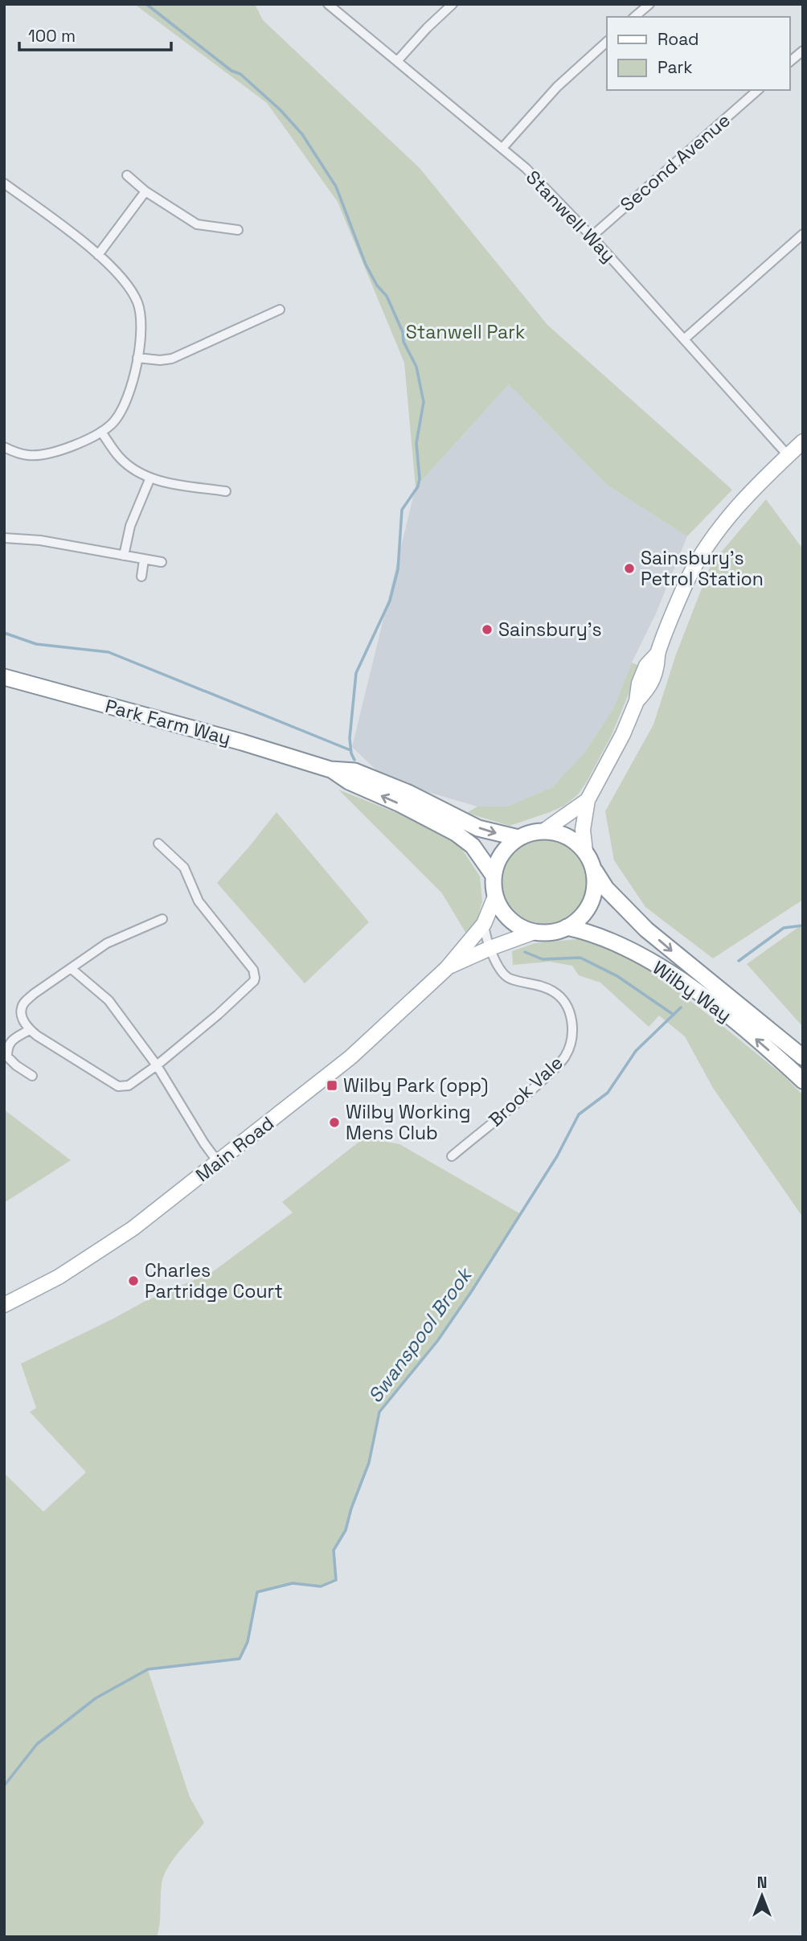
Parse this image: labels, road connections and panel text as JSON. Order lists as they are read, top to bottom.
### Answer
{
  "streets": {
    "highway": ["Park Farm Way", "Wilby Way"],
    "main road": ["Main Road"],
    "street": ["Second Avenue", "Stanwell Way", "Brook Vale"]
  },
  "crossings": [
    ["Second Avenue", "Stanwell Way"],
    ["Park Farm Way", "Wilby Way"],
    ["Park Farm Way", "Main Road"],
    ["Wilby Way", "Main Road"],
    ["Brook Vale", "Main Road"]
  ],
  "water": ["Swanspool Brook"],
  "parks": ["Stanwell Park"],
  "places": {
    "other": [
      "Sainsbury's Petrol Station",
      "Sainsbury's",
      "Wilby Working Mens Club",
      "Charles Partridge Court"
    ],
    "transit": ["Wilby Park (opp)"]
  },
  "legend": ["Road", "Park"],
  "scale_bar": "100 m",
  "north": "top"
}
